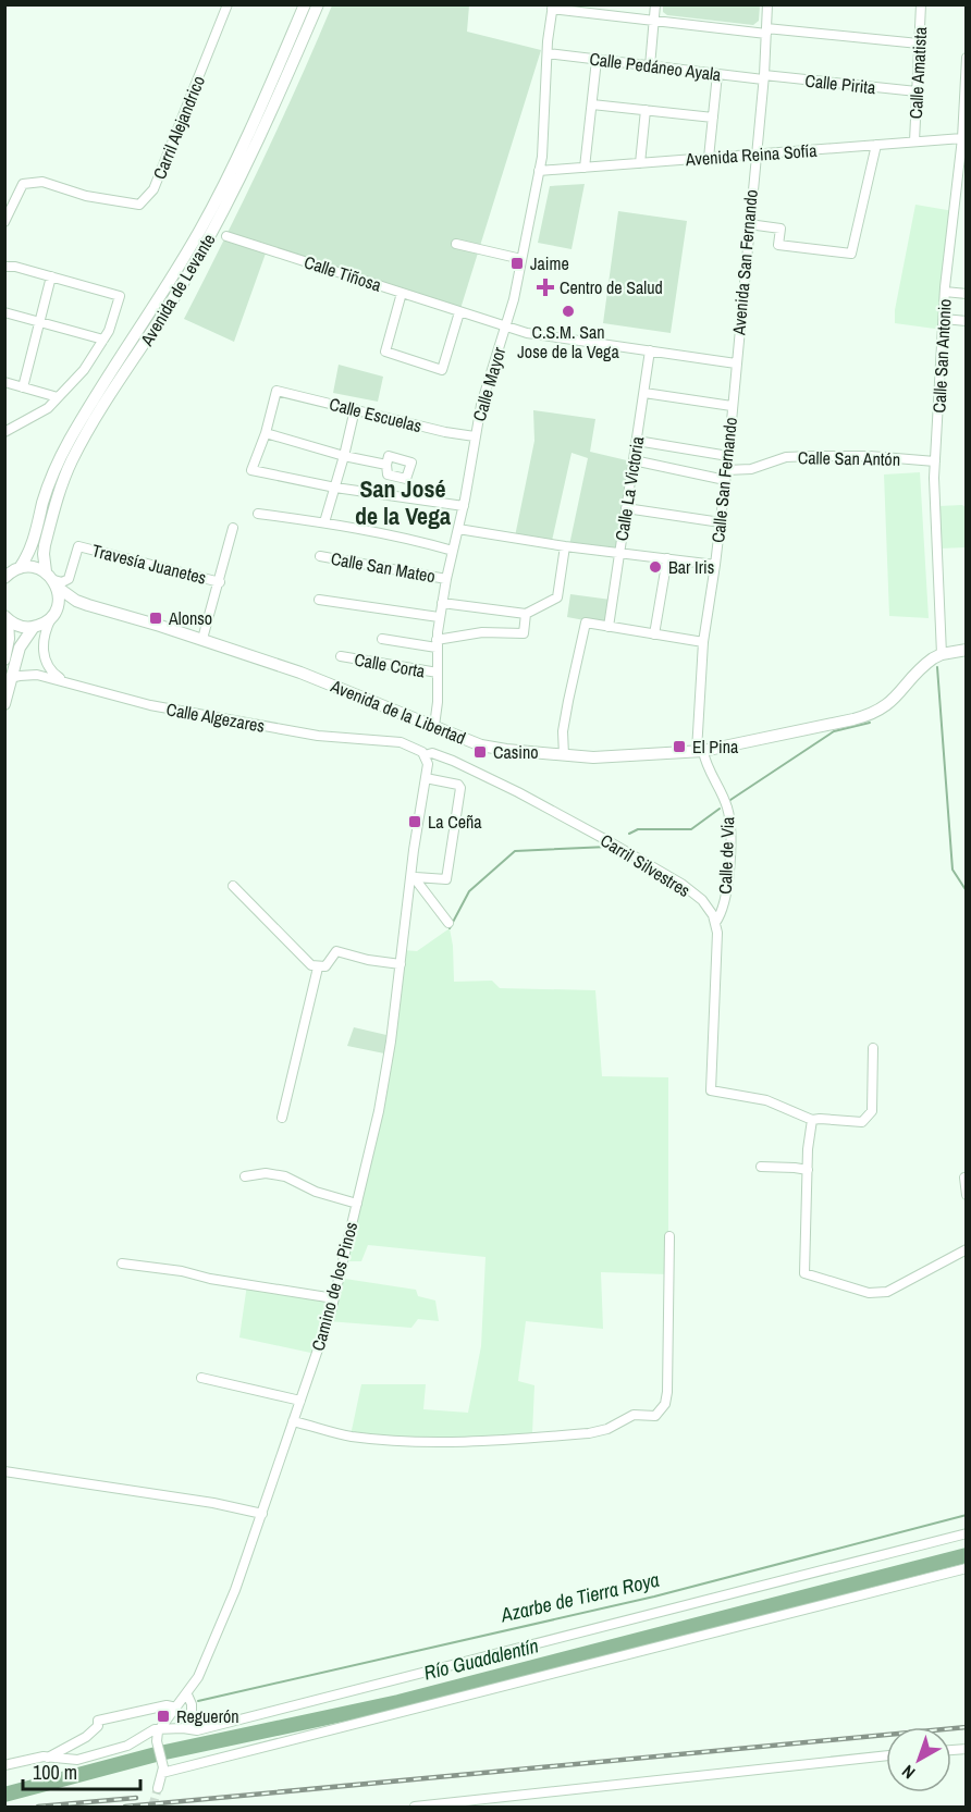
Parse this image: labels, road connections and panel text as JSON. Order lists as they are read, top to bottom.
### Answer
{
  "streets": {
    "main road": ["Avenida de Levante", "Avenida de la Libertad"],
    "street": [
      "Calle Pedáneo Ayala",
      "Calle Amatista",
      "Calle Pirita",
      "Carril Alejandrico",
      "Avenida Reina Sofía",
      "Avenida San Fernando",
      "Calle Tiñosa",
      "Calle San Antonio",
      "Calle Mayor",
      "Calle Escuelas",
      "Calle San Antón",
      "Calle San Fernando",
      "Calle La Victoria",
      "Travesía Juanetes",
      "Calle San Mateo",
      "Calle Corta",
      "Calle Algezares",
      "Calle de Via",
      "Carril Silvestres",
      "Camino de los Pinos"
    ]
  },
  "crossings": [
    ["Calle Pedáneo Ayala", "Calle Pirita"],
    ["Calle Pedáneo Ayala", "Avenida San Fernando"],
    ["Calle Pedáneo Ayala", "Calle Mayor"],
    ["Calle Amatista", "Calle Pirita"],
    ["Calle Amatista", "Avenida Reina Sofía"],
    ["Calle Pirita", "Avenida San Fernando"],
    ["Avenida Reina Sofía", "Avenida San Fernando"],
    ["Avenida Reina Sofía", "Calle San Antonio"],
    ["Avenida Reina Sofía", "Calle Mayor"],
    ["Avenida San Fernando", "Calle Tiñosa"],
    ["Avenida San Fernando", "Calle San Fernando"],
    ["Calle Tiñosa", "Calle Mayor"],
    ["Calle Tiñosa", "Calle San Fernando"],
    ["Calle Tiñosa", "Calle La Victoria"],
    ["Avenida de Levante", "Travesía Juanetes"],
    ["Avenida de Levante", "Avenida de la Libertad"],
    ["Calle San Antonio", "Calle San Antón"],
    ["Calle San Antonio", "Avenida de la Libertad"],
    ["Calle Mayor", "Calle Escuelas"],
    ["Calle Mayor", "Calle San Mateo"],
    ["Calle Mayor", "Calle Corta"],
    ["Calle Mayor", "Avenida de la Libertad"],
    ["Calle San Antón", "Calle San Fernando"],
    ["Calle San Antón", "Calle La Victoria"],
    ["Calle San Fernando", "Avenida de la Libertad"],
    ["Calle San Fernando", "Calle de Via"],
    ["Travesía Juanetes", "Avenida de la Libertad"],
    ["Avenida de la Libertad", "Calle de Via"],
    ["Calle Algezares", "Carril Silvestres"],
    ["Calle Algezares", "Camino de los Pinos"],
    ["Calle de Via", "Carril Silvestres"],
    ["Carril Silvestres", "Camino de los Pinos"]
  ],
  "districts": ["San José de la Vega"],
  "water": ["Azarbe de Tierra Roya", "Río Guadalentín"],
  "places": {
    "transit": [
      "Jaime",
      "Alonso",
      "El Pina",
      "Casino",
      "La Ceña",
      "Reguerón"
    ],
    "health": ["Centro de Salud"],
    "other": ["C.S.M. San Jose de la Vega", "Bar Iris"]
  },
  "scale_bar": "100 m",
  "north": "bottom left"
}
